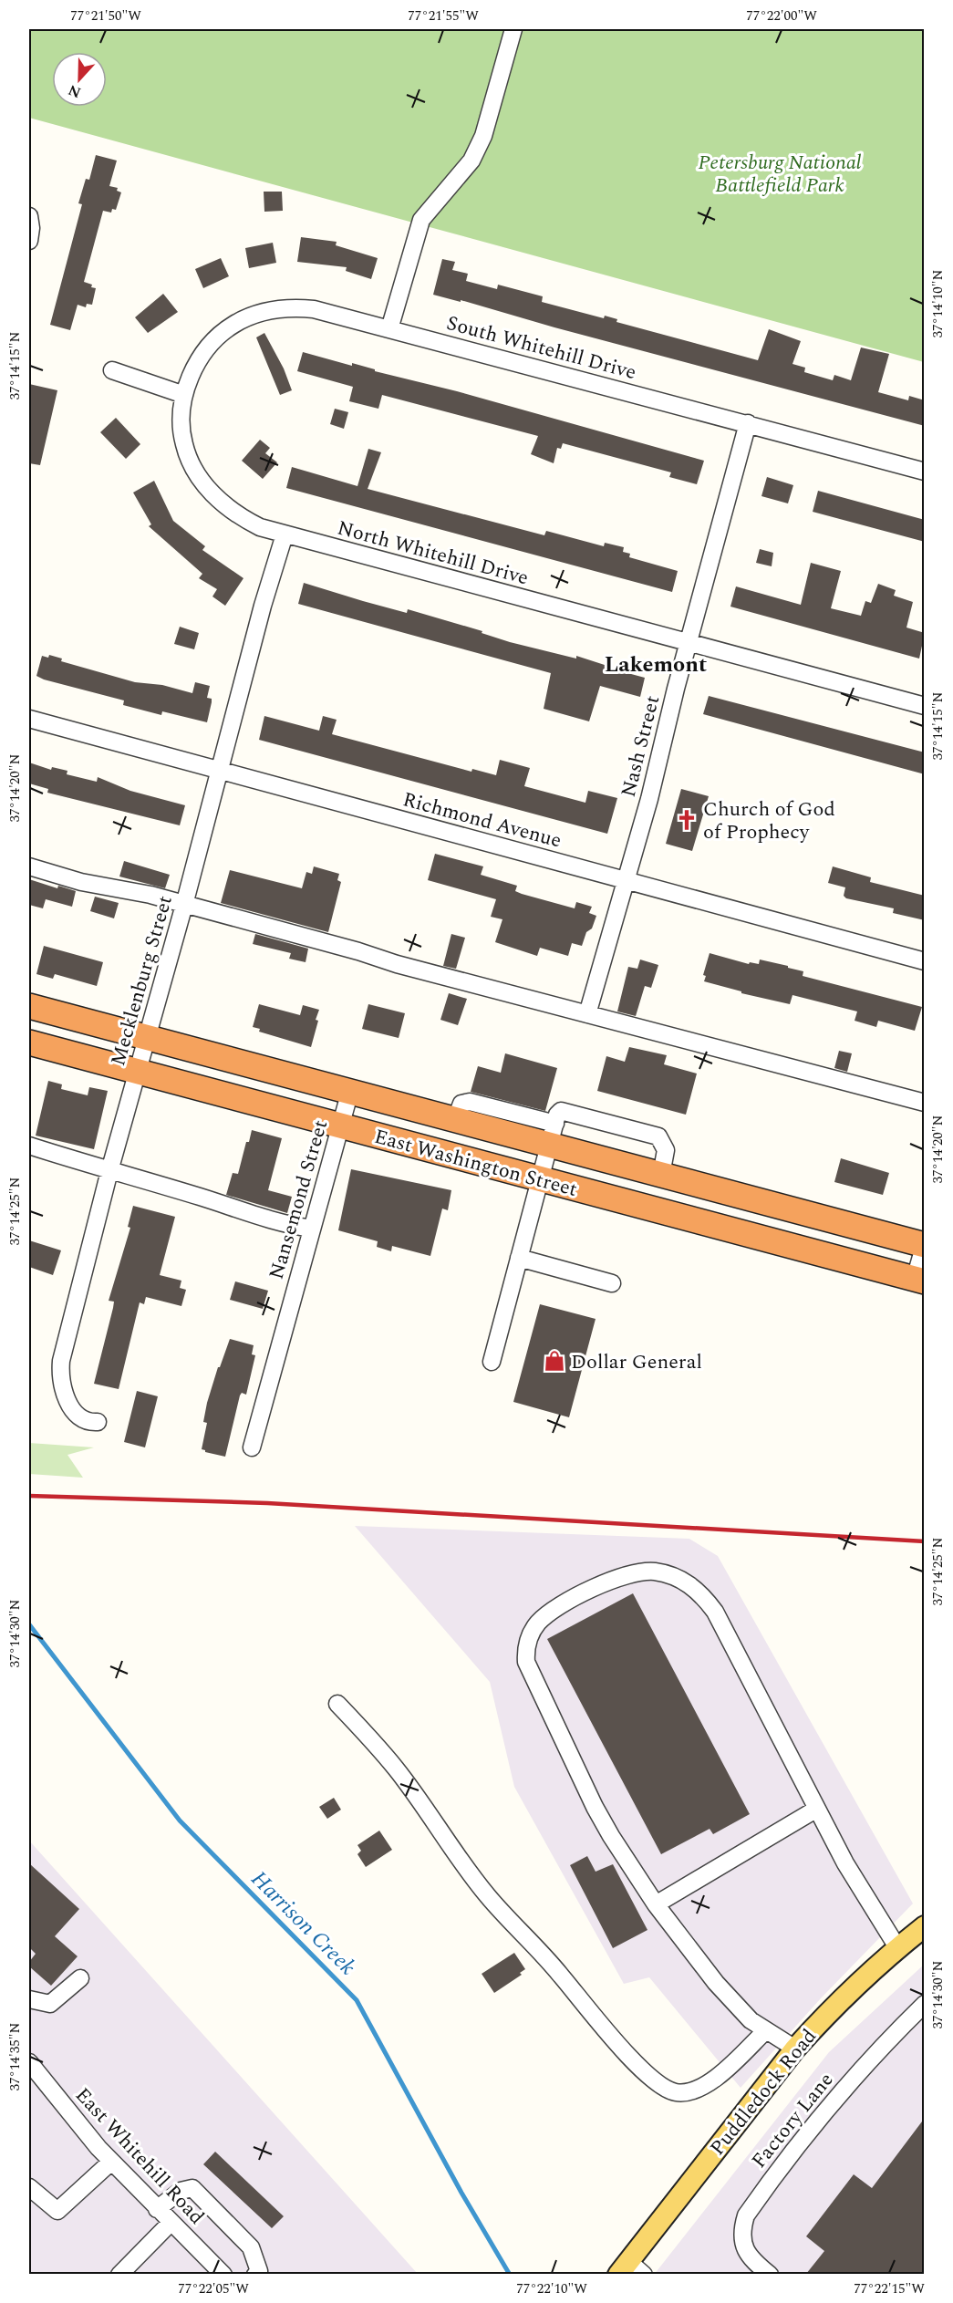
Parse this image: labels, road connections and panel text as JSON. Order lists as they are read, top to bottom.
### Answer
{
  "streets": {
    "highway": ["East Washington Street"],
    "main road": ["Puddledock Road"],
    "street": [
      "South Whitehill Drive",
      "North Whitehill Drive",
      "Nash Street",
      "Richmond Avenue",
      "Mecklenburg Street",
      "Nansemond Street",
      "Factory Lane",
      "East Whitehill Road"
    ]
  },
  "crossings": [
    ["South Whitehill Drive", "North Whitehill Drive"],
    ["South Whitehill Drive", "Nash Street"],
    ["North Whitehill Drive", "Nash Street"],
    ["North Whitehill Drive", "Mecklenburg Street"],
    ["Nash Street", "Richmond Avenue"],
    ["Richmond Avenue", "Mecklenburg Street"],
    ["Mecklenburg Street", "East Washington Street"],
    ["East Washington Street", "Nansemond Street"]
  ],
  "districts": ["Lakemont"],
  "water": ["Harrison Creek"],
  "parks": ["Petersburg National Battlefield Park"],
  "places": {
    "church": ["Church of God of Prophecy"],
    "shop": ["Dollar General"]
  },
  "north": "bottom",
  "coordinates": [
    "77°21'50\"W",
    "77°21'55\"W",
    "77°22'00\"W",
    "37°14'10\"N",
    "37°14'15\"N",
    "37°14'20\"N",
    "37°14'25\"N",
    "37°14'30\"N",
    "37°14'35\"N",
    "77°22'05\"W",
    "77°22'10\"W",
    "77°22'15\"W"
  ]
}
